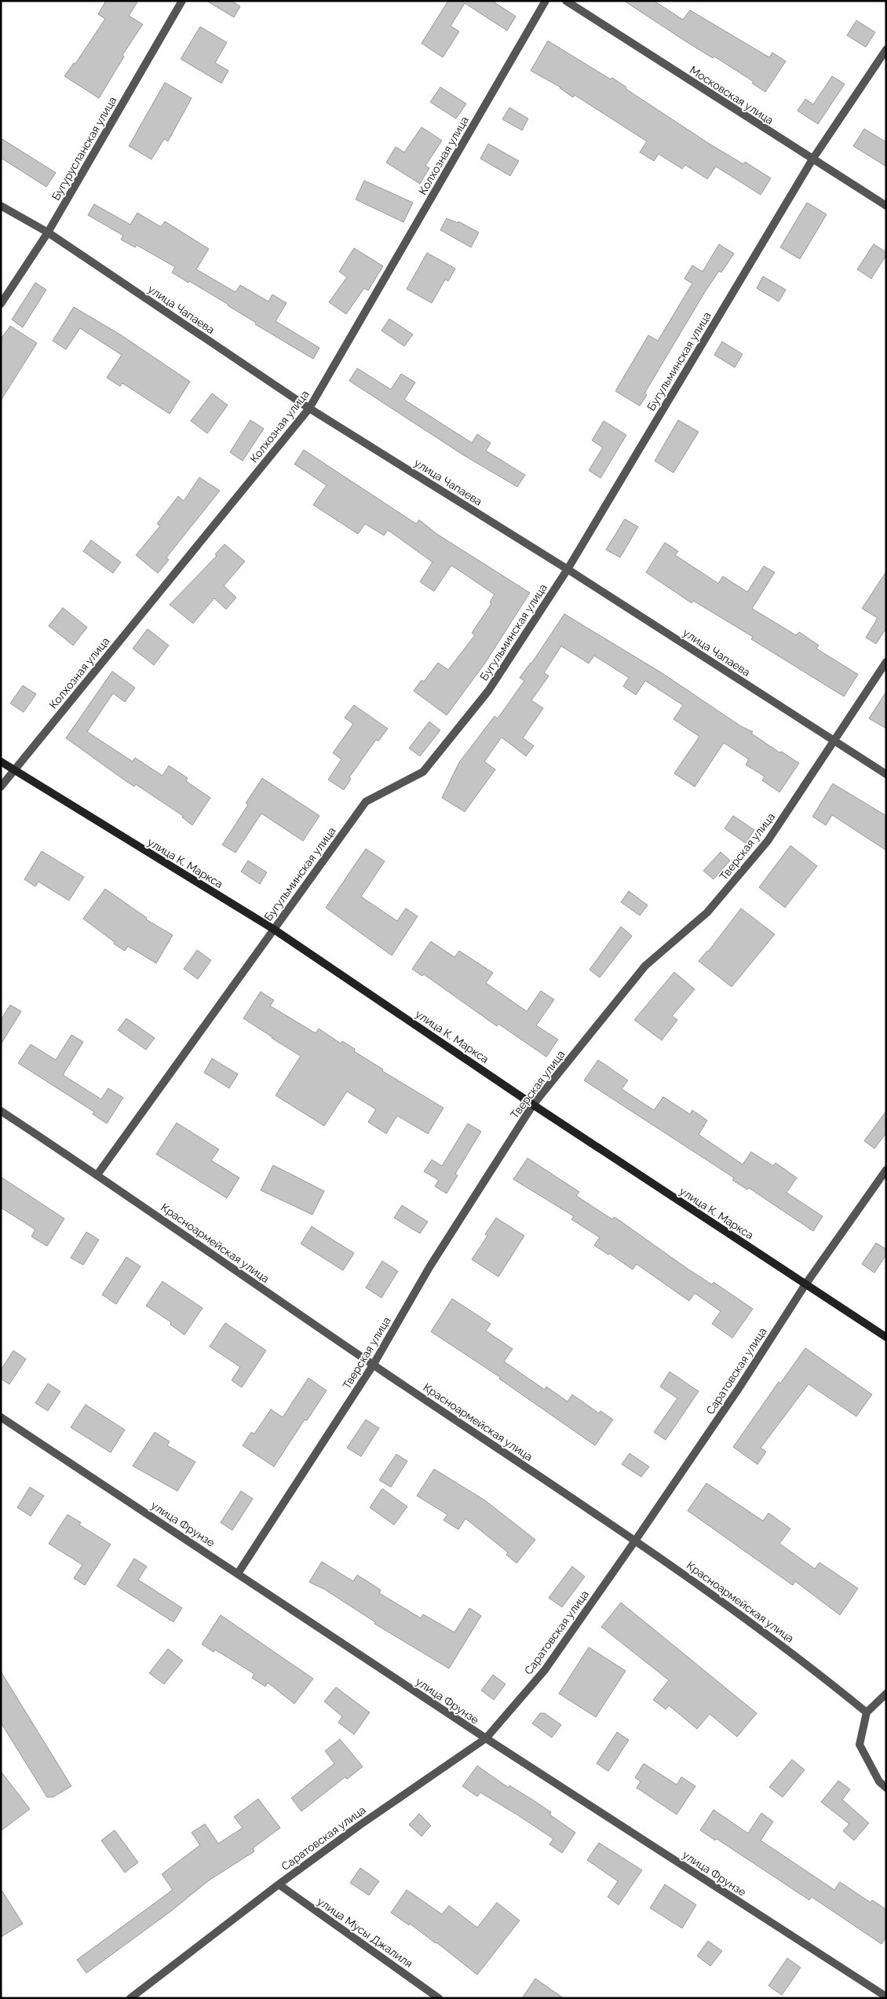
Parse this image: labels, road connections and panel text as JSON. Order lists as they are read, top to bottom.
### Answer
{
  "streets": {
    "main road": ["улица К. Маркса"],
    "street": [
      "Московская улица",
      "Бугурусланская улица",
      "Колхозная улица",
      "улица Чапаева",
      "Бугульминская улица",
      "Тверская улица",
      "Красноармейская улица",
      "Саратовская улица",
      "улица Фрунзе",
      "улица Мусы Джалиля"
    ]
  },
  "crossings": [
    ["Московская улица", "Бугульминская улица"],
    ["Бугурусланская улица", "улица Чапаева"],
    ["Колхозная улица", "улица Чапаева"],
    ["Колхозная улица", "улица К. Маркса"],
    ["улица Чапаева", "Бугульминская улица"],
    ["улица Чапаева", "Тверская улица"],
    ["Бугульминская улица", "улица К. Маркса"],
    ["Бугульминская улица", "Красноармейская улица"],
    ["Тверская улица", "улица К. Маркса"],
    ["Тверская улица", "Красноармейская улица"],
    ["Тверская улица", "улица Фрунзе"],
    ["улица К. Маркса", "Саратовская улица"],
    ["Красноармейская улица", "Саратовская улица"],
    ["Саратовская улица", "улица Фрунзе"],
    ["Саратовская улица", "улица Мусы Джалиля"]
  ]
}
